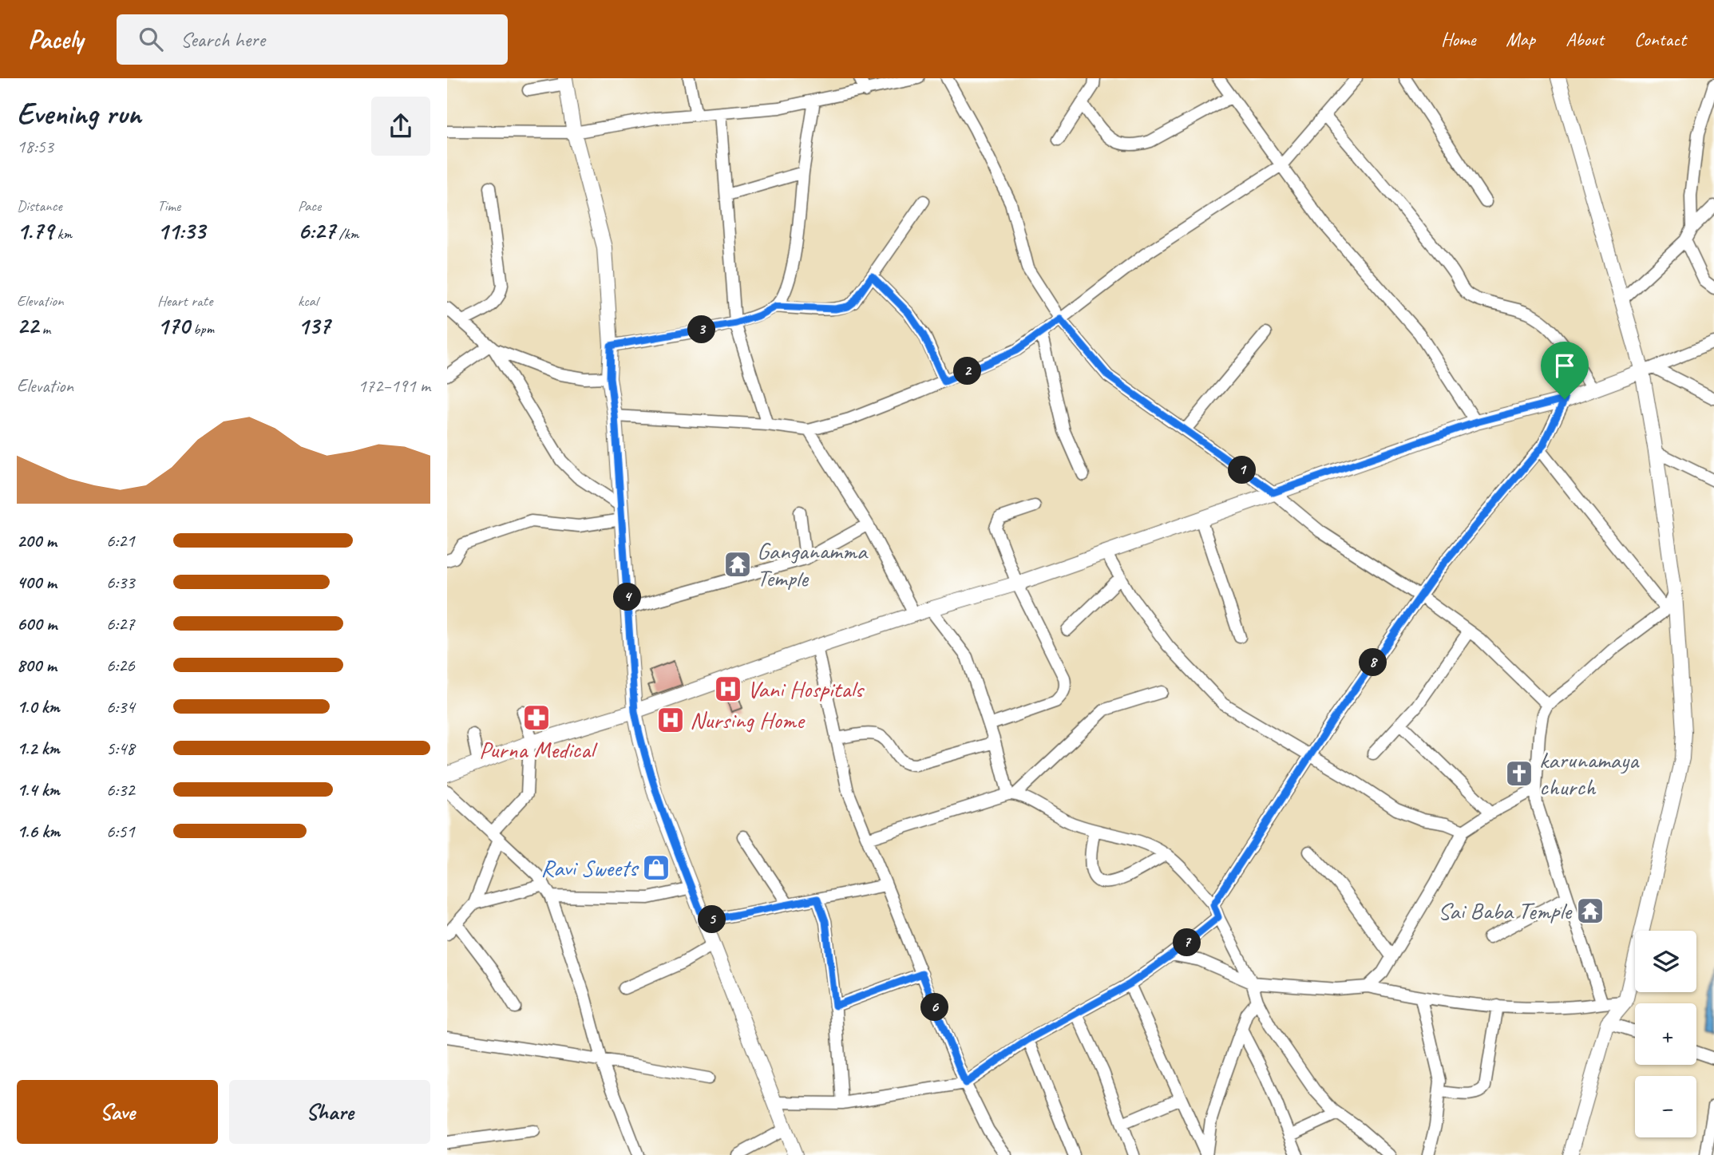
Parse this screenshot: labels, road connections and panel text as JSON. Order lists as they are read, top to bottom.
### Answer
{
  "places": {
    "temple": ["Ganganamma Temple", "Sai Baba Temple"],
    "hospital": ["Vani Hospitals", "Nursing Home"],
    "pharmacy": ["Purna Medical"],
    "church": ["karunamaya church"],
    "shop": ["Ravi Sweets"]
  },
  "page": {
    "header": "Pacely",
    "search": "Search here",
    "nav": [
      "Home",
      "Map",
      "About",
      "Contact"
    ],
    "heading": ["Evening run", "18:53"],
    "stats": [
      ["Distance", "1.79 km"],
      ["Time", "11:33"],
      ["Pace", "6:27 /km"],
      ["Elevation", "22 m"],
      ["Heart rate", "170 bpm"],
      ["kcal", "137"]
    ],
    "pins": [
      "3",
      "2",
      "1",
      "4",
      "8",
      "5",
      "7",
      "6"
    ],
    "chart": ["Elevation", "172–191 m"],
    "list": [
      {
        "name": "200 m",
        "note": "6:21"
      },
      {
        "name": "400 m",
        "note": "6:33"
      },
      {
        "name": "600 m",
        "note": "6:27"
      },
      {
        "name": "800 m",
        "note": "6:26"
      },
      {
        "name": "1.0 km",
        "note": "6:34"
      },
      {
        "name": "1.2 km",
        "note": "5:48"
      },
      {
        "name": "1.4 km",
        "note": "6:32"
      },
      {
        "name": "1.6 km",
        "note": "6:51"
      }
    ],
    "map_buttons": ["+", "−"],
    "buttons": ["Save", "Share"]
  }
}
